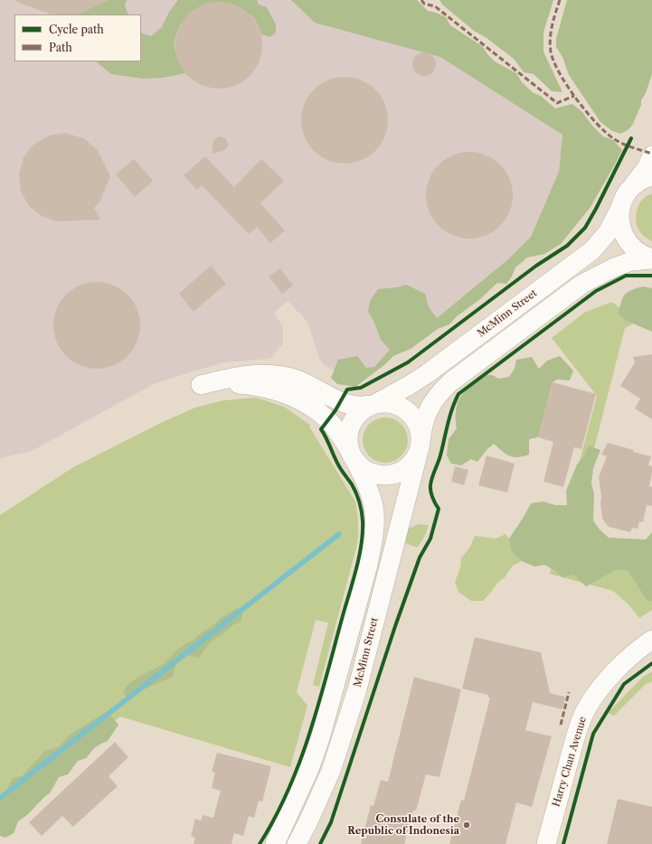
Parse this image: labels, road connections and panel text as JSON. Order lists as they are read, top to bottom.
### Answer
{
  "streets": {
    "street": ["McMinn Street", "Harry Chan Avenue"]
  },
  "places": ["Consulate of the Republic of Indonesia"],
  "legend": ["Cycle path", "Path"]
}
